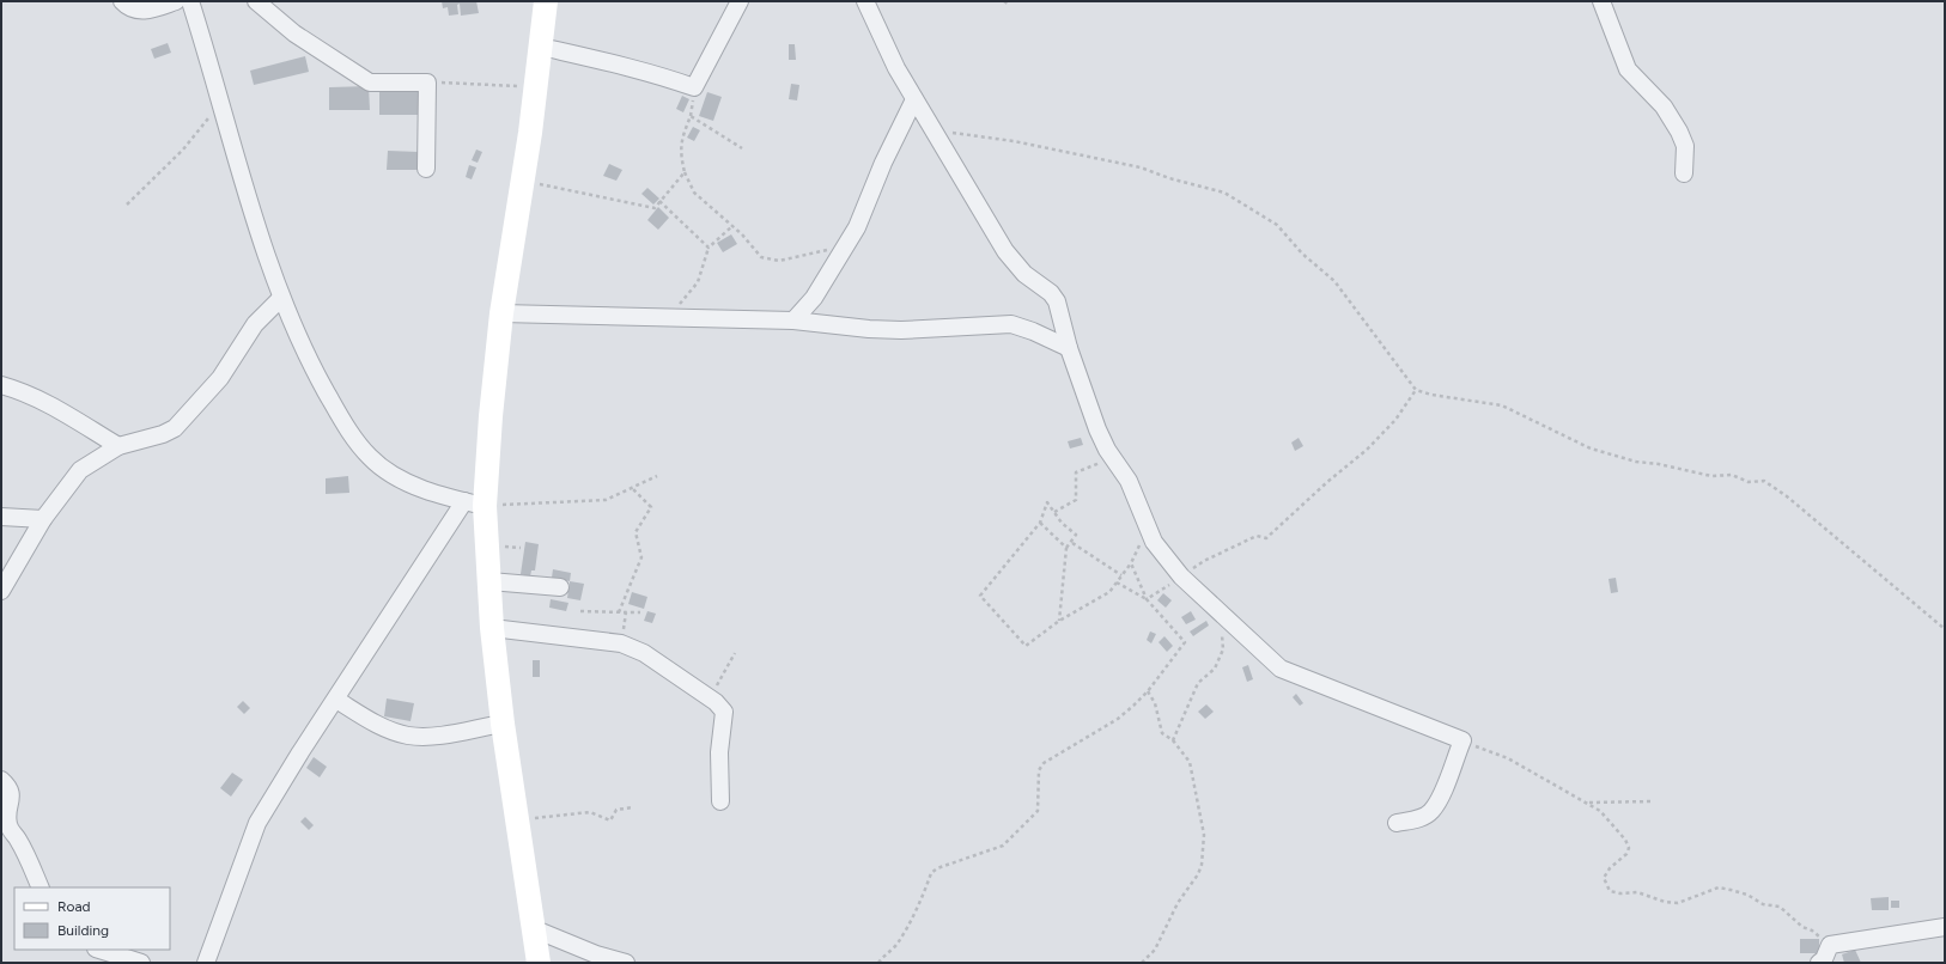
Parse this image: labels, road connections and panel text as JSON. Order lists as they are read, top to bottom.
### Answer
{
  "legend": ["Road", "Building"]
}
